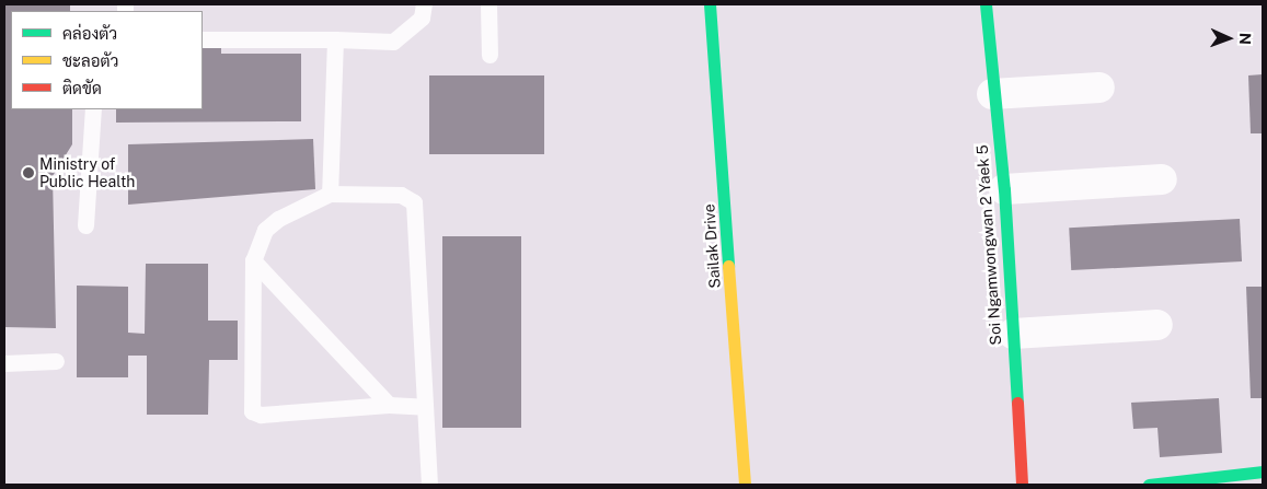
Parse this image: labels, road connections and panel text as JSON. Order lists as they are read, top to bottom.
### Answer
{
  "streets": {
    "street": ["Soi Ngamwongwan 2 Yaek 5", "Sailak Drive"]
  },
  "places": ["Ministry of Public Health"],
  "legend": ["คล่องตัว", "ชะลอตัว", "ติดขัด"],
  "north": "right"
}
